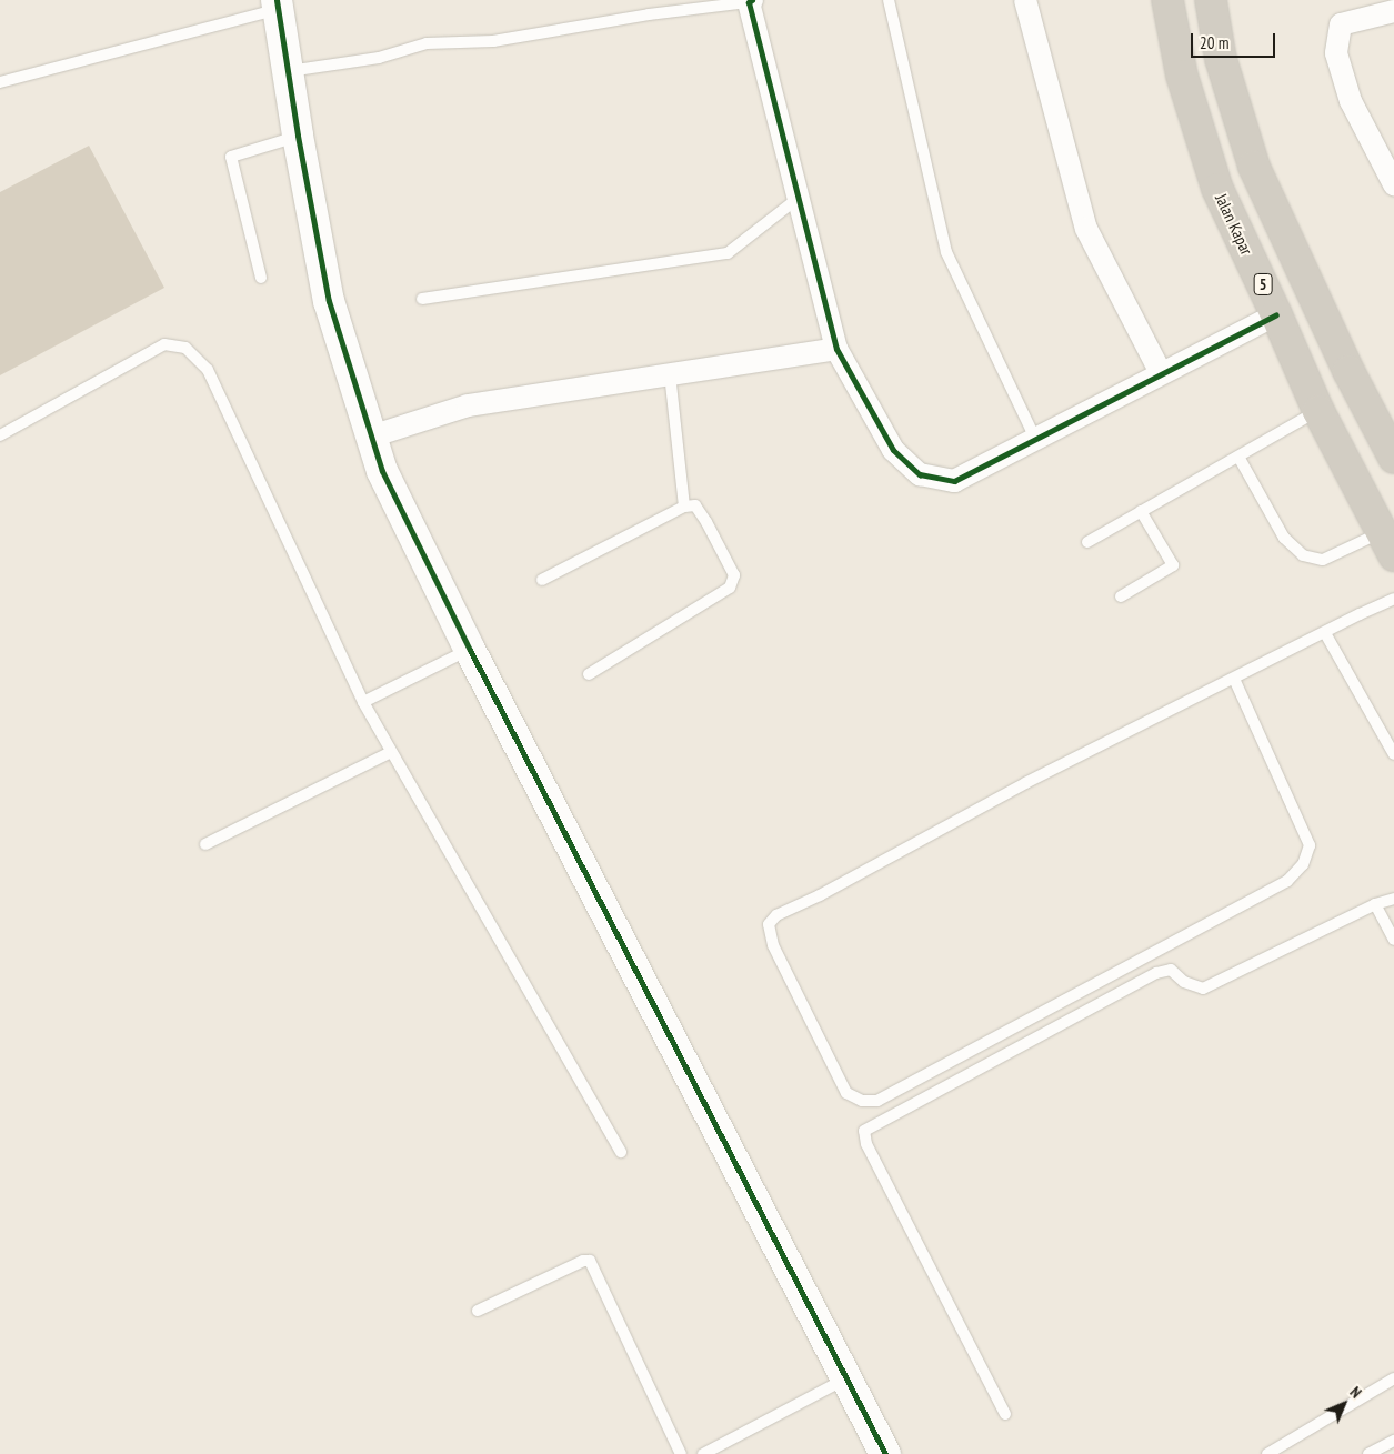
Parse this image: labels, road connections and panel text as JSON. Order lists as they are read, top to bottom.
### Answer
{
  "streets": {
    "highway": ["Jalan Kapar", "5"]
  },
  "scale_bar": "20 m",
  "north": "top right"
}
